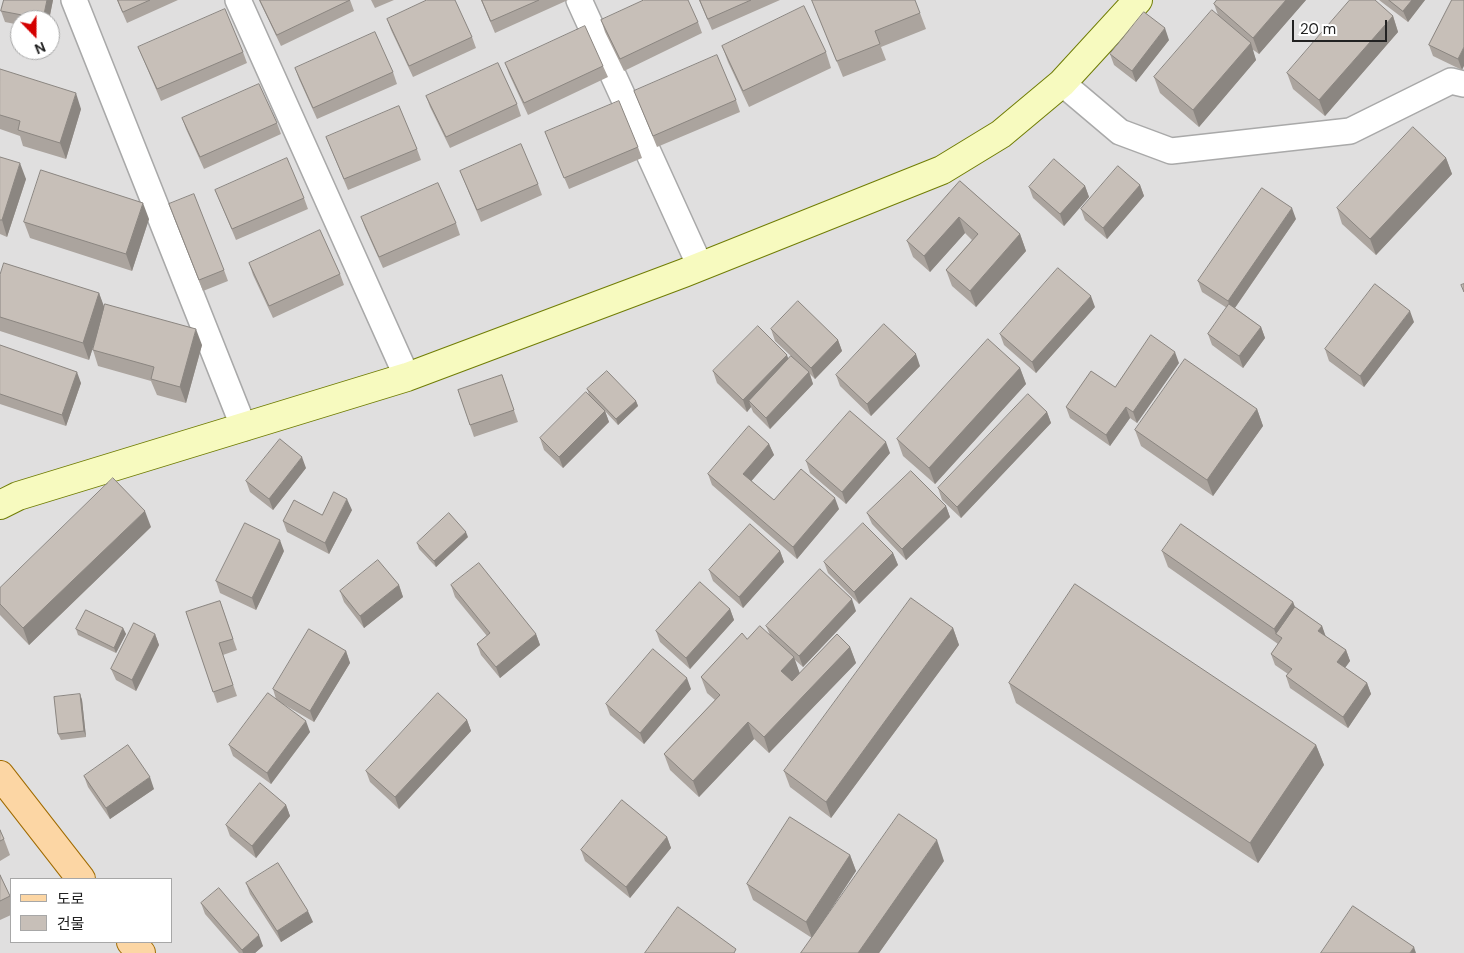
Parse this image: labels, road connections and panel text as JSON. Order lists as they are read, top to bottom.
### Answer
{
  "legend": ["도로", "건물"],
  "scale_bar": "20 m",
  "north": "bottom"
}
